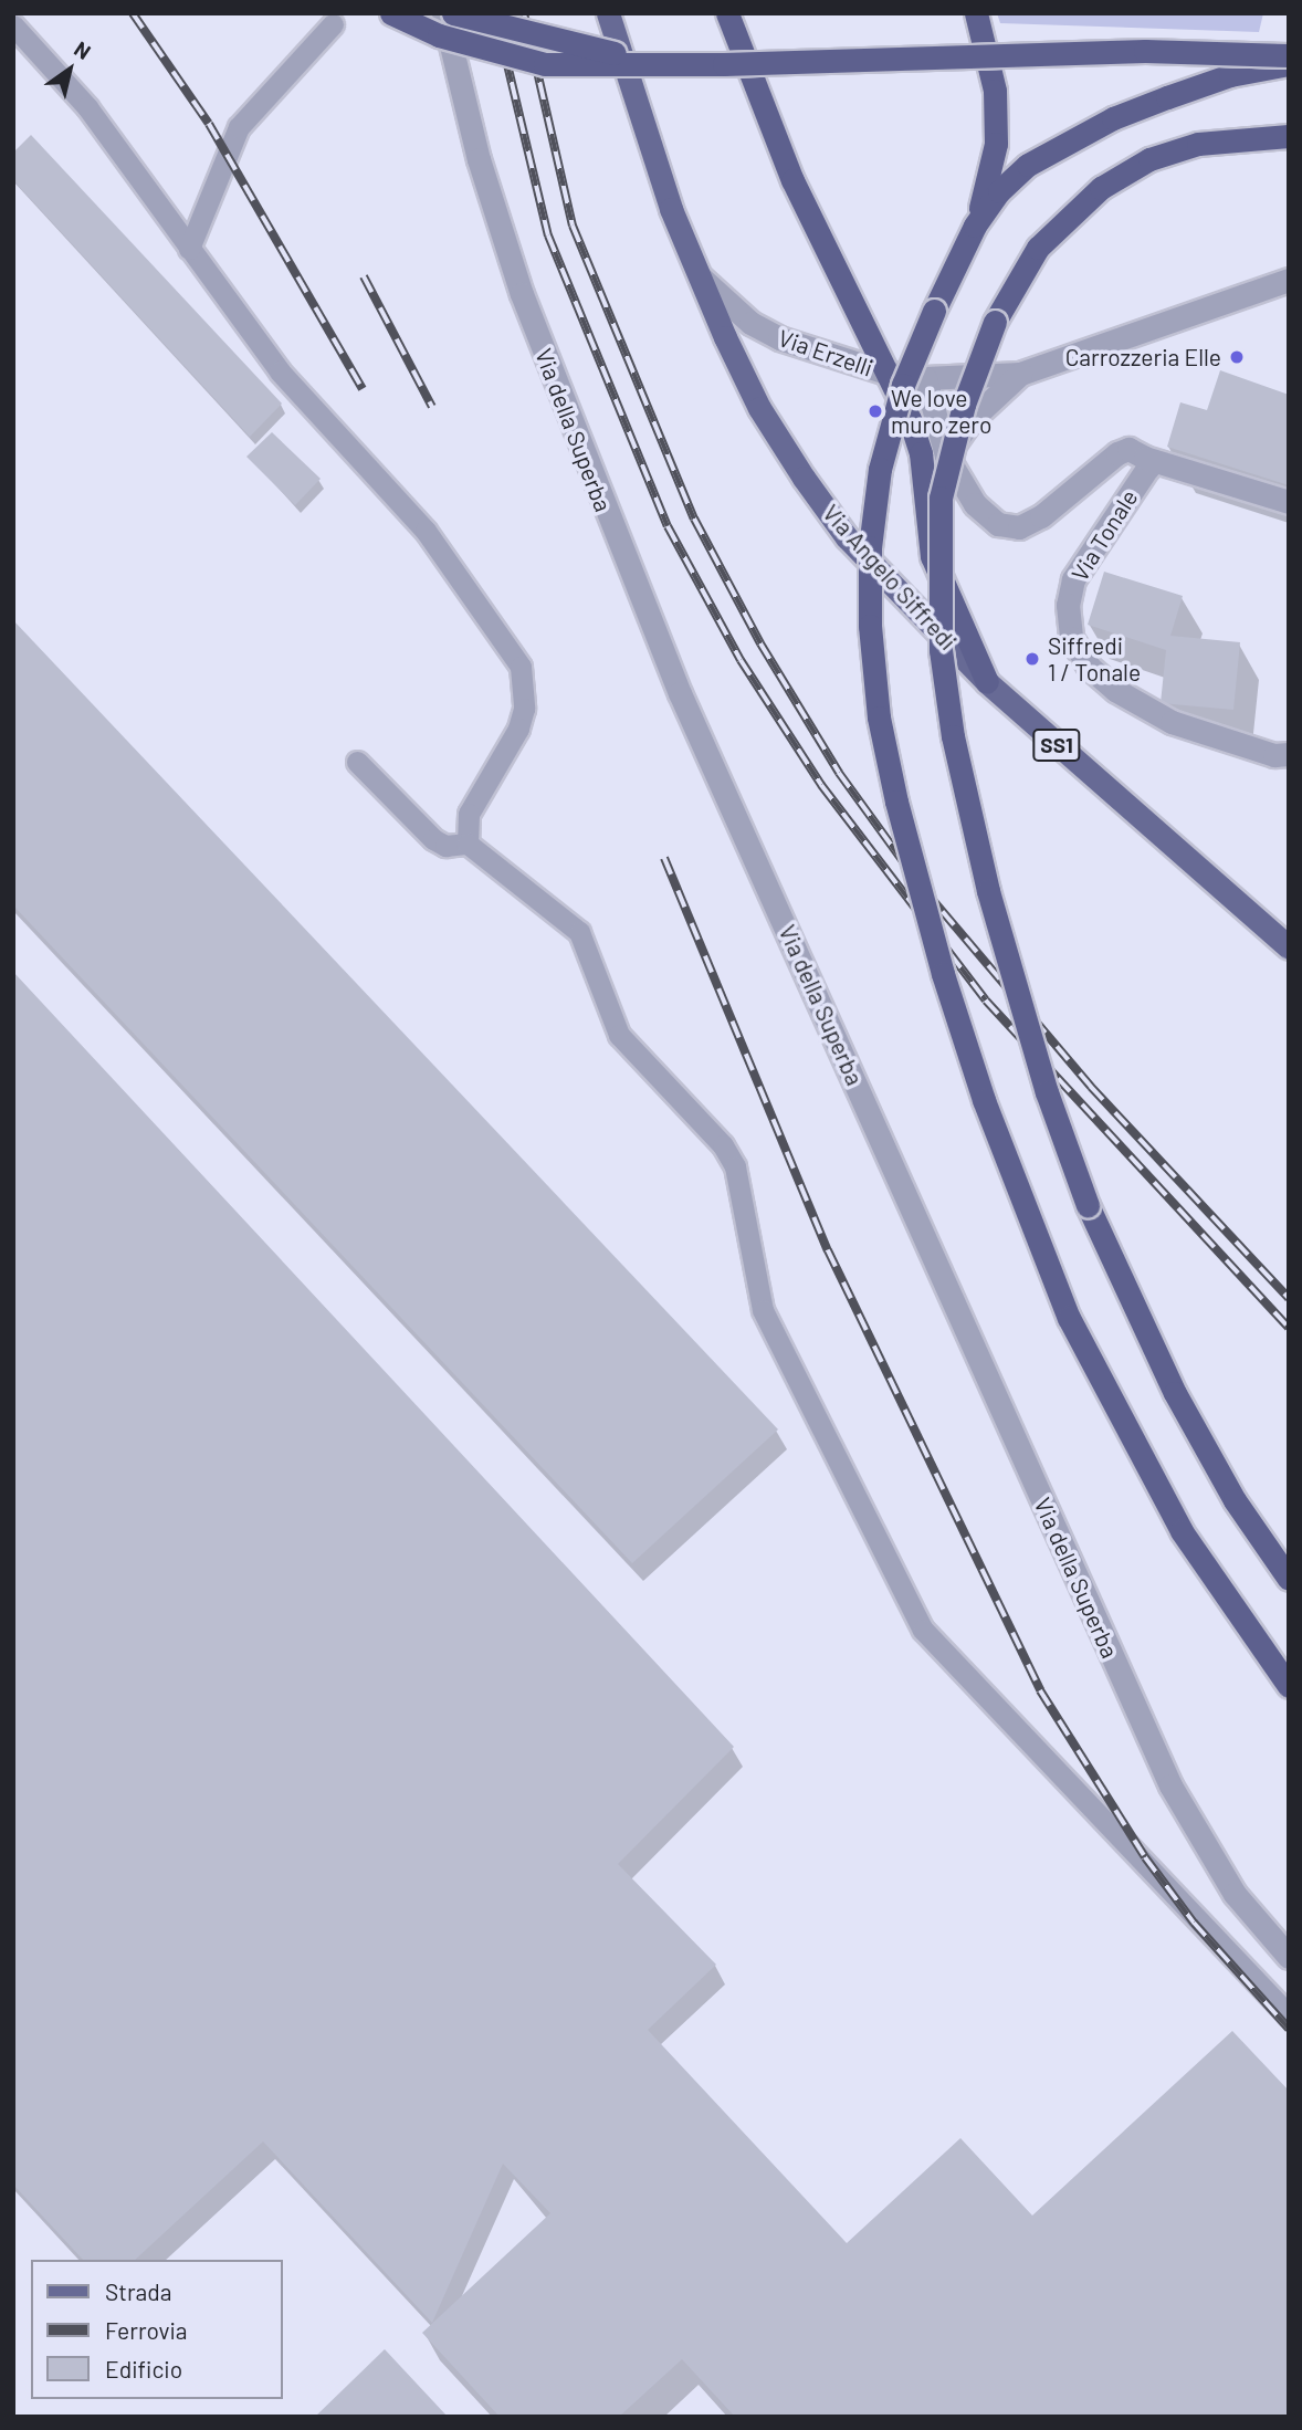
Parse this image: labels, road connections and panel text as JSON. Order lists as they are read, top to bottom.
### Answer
{
  "streets": {
    "main road": ["Via Angelo Siffredi", "SS1"],
    "street": ["Via Erzelli", "Via della Superba", "Via Tonale"]
  },
  "crossings": [
    ["Via Erzelli", "Via Tonale"],
    ["Via Erzelli", "Via Angelo Siffredi"]
  ],
  "places": ["Carrozzeria Elle", "We love muro zero", "Siffredi 1 / Tonale"],
  "legend": ["Strada", "Ferrovia", "Edificio"],
  "north": "top right"
}
